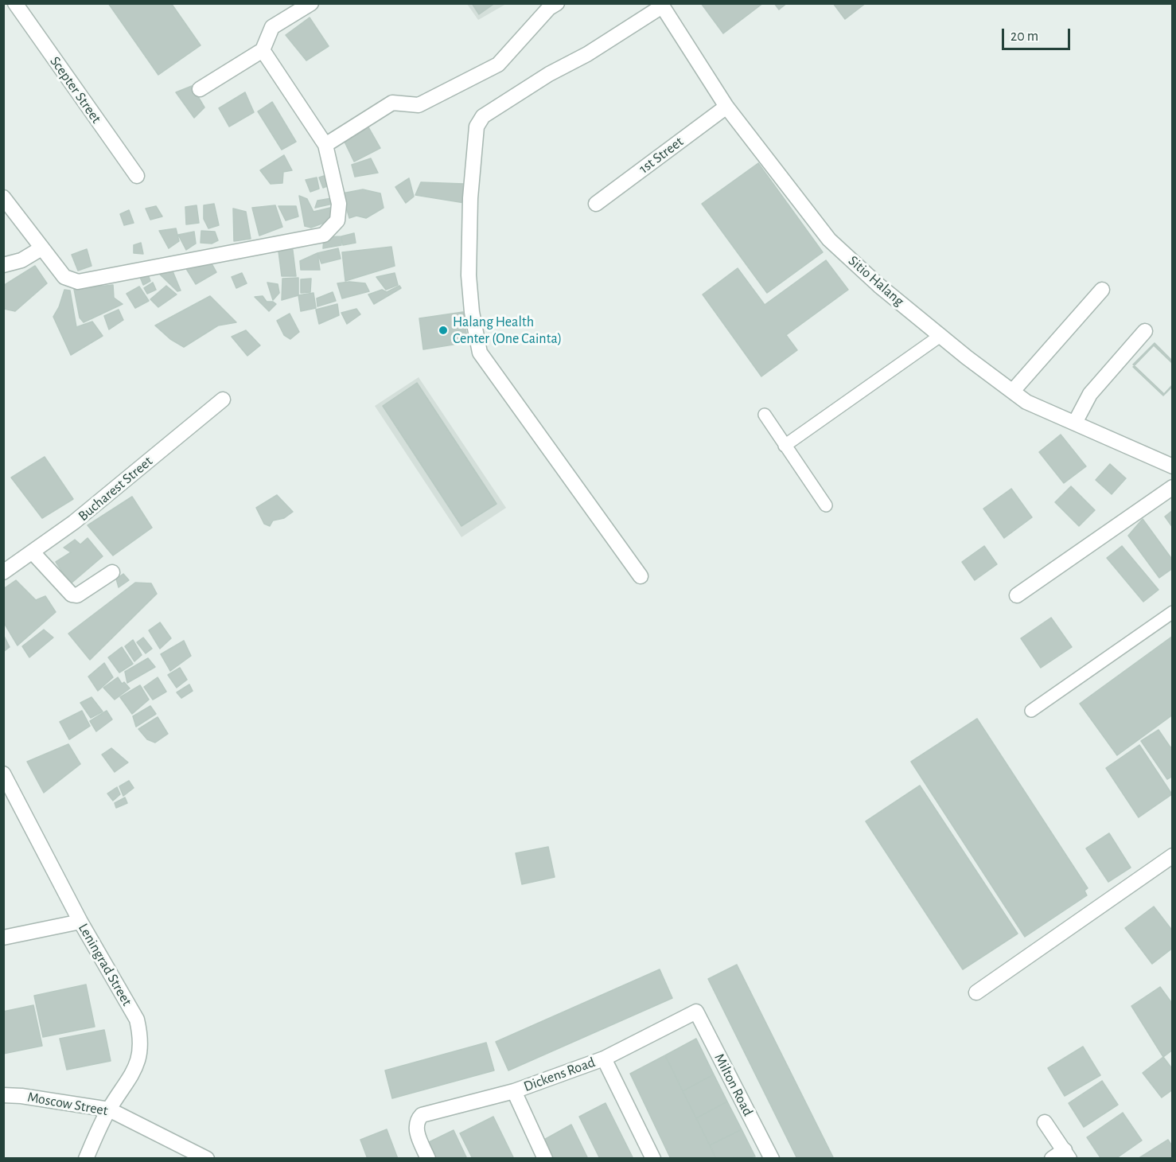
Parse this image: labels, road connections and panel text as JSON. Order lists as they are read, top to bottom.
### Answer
{
  "streets": {
    "street": [
      "Scepter Street",
      "1st Street",
      "Sitio Halang",
      "Bucharest Street",
      "Leningrad Street",
      "Dickens Road",
      "Milton Road",
      "Moscow Street"
    ]
  },
  "crossings": [
    ["1st Street", "Sitio Halang"],
    ["Leningrad Street", "Moscow Street"],
    ["Dickens Road", "Milton Road"]
  ],
  "places": ["Halang Health Center (One Cainta)"],
  "scale_bar": "20 m"
}
